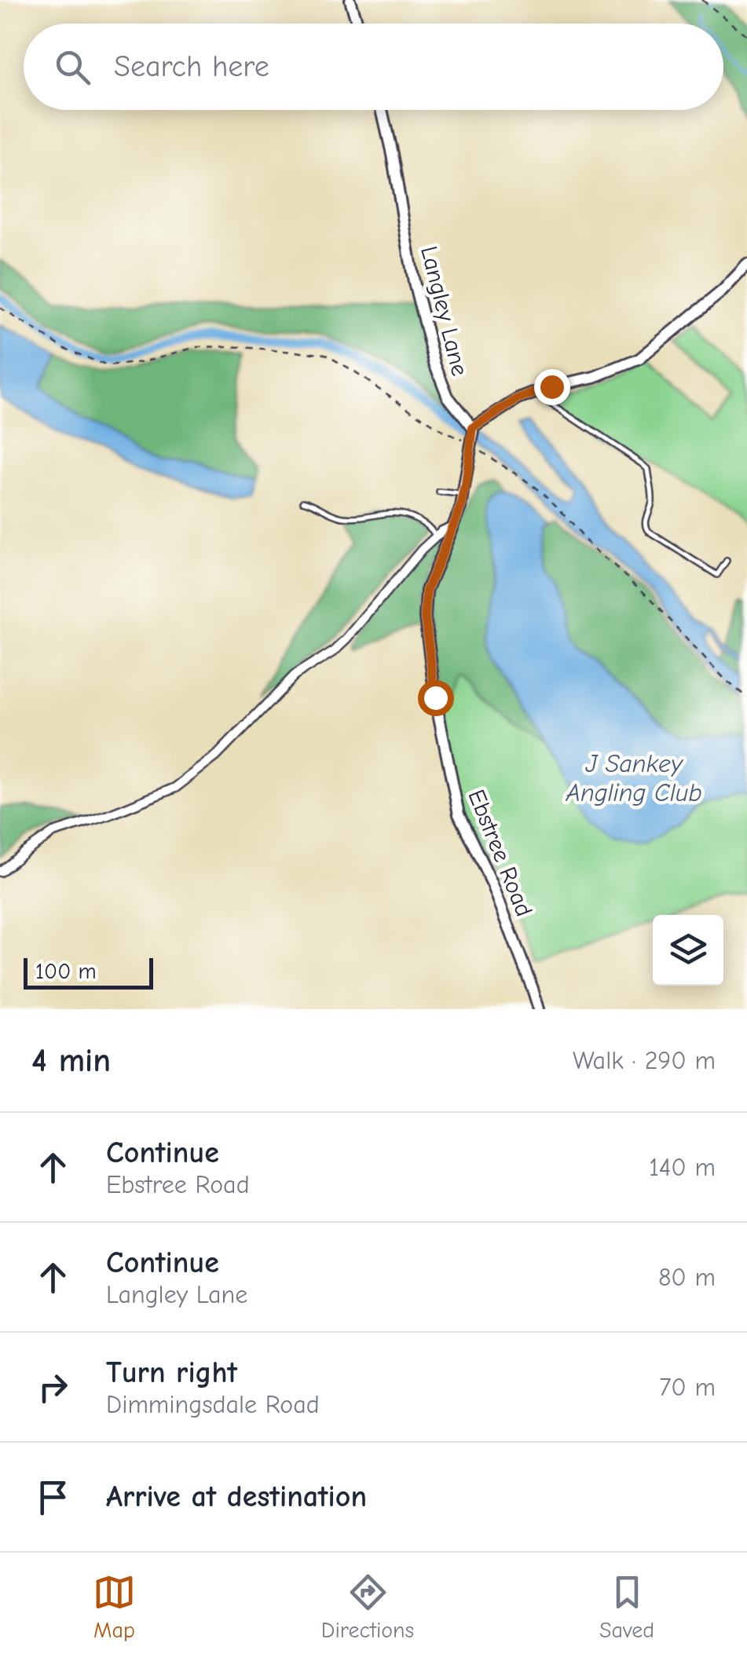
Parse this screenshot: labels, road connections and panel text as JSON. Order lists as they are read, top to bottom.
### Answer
{
  "streets": {
    "street": ["Langley Lane", "Ebstree Road"]
  },
  "water": ["J Sankey Angling Club"],
  "scale_bar": "100 m",
  "page": {
    "search": "Search here",
    "scale": "100 m",
    "heading": ["4 min", "Walk · 290 m"],
    "list": [
      ["Continue", "Ebstree Road", "140 m"],
      ["Continue", "Langley Lane", "80 m"],
      ["Turn right", "Dimmingsdale Road", "70 m"],
      "Arrive at destination"
    ],
    "nav": ["Map", "Directions", "Saved"]
  }
}
